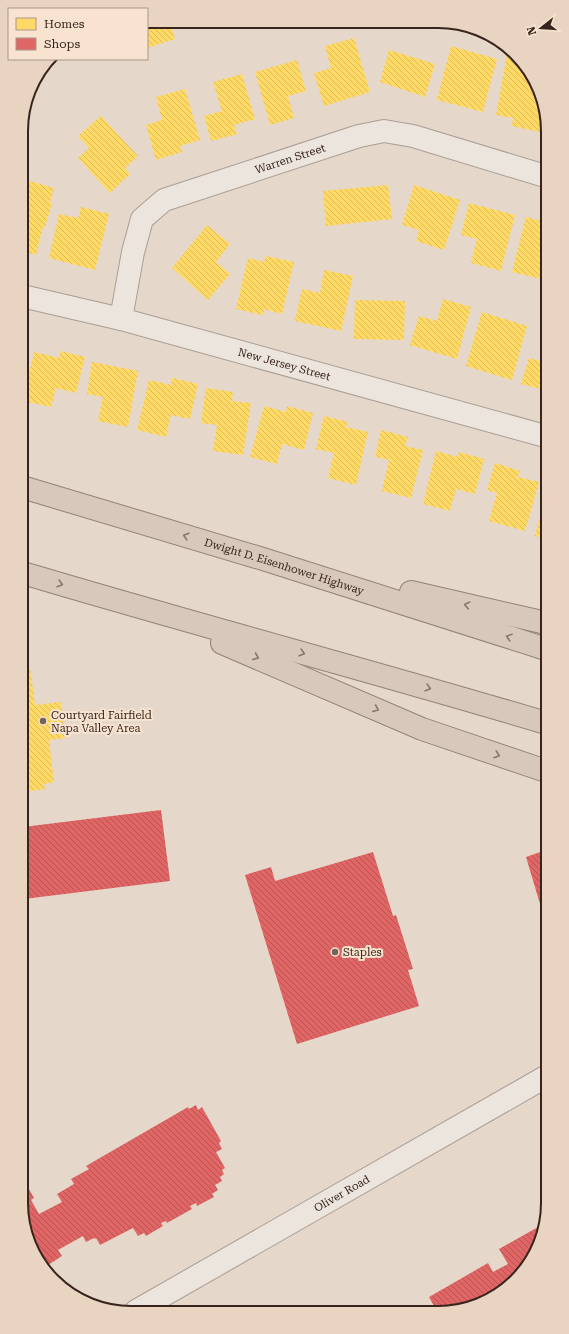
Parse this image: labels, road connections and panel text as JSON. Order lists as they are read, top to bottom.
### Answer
{
  "streets": {
    "highway": ["Dwight D. Eisenhower Highway"],
    "street": ["Warren Street", "New Jersey Street", "Oliver Road"]
  },
  "crossings": [
    ["Warren Street", "New Jersey Street"]
  ],
  "places": ["Courtyard Fairfield Napa Valley Area", "Staples"],
  "legend": ["Homes", "Shops"],
  "north": "left"
}
